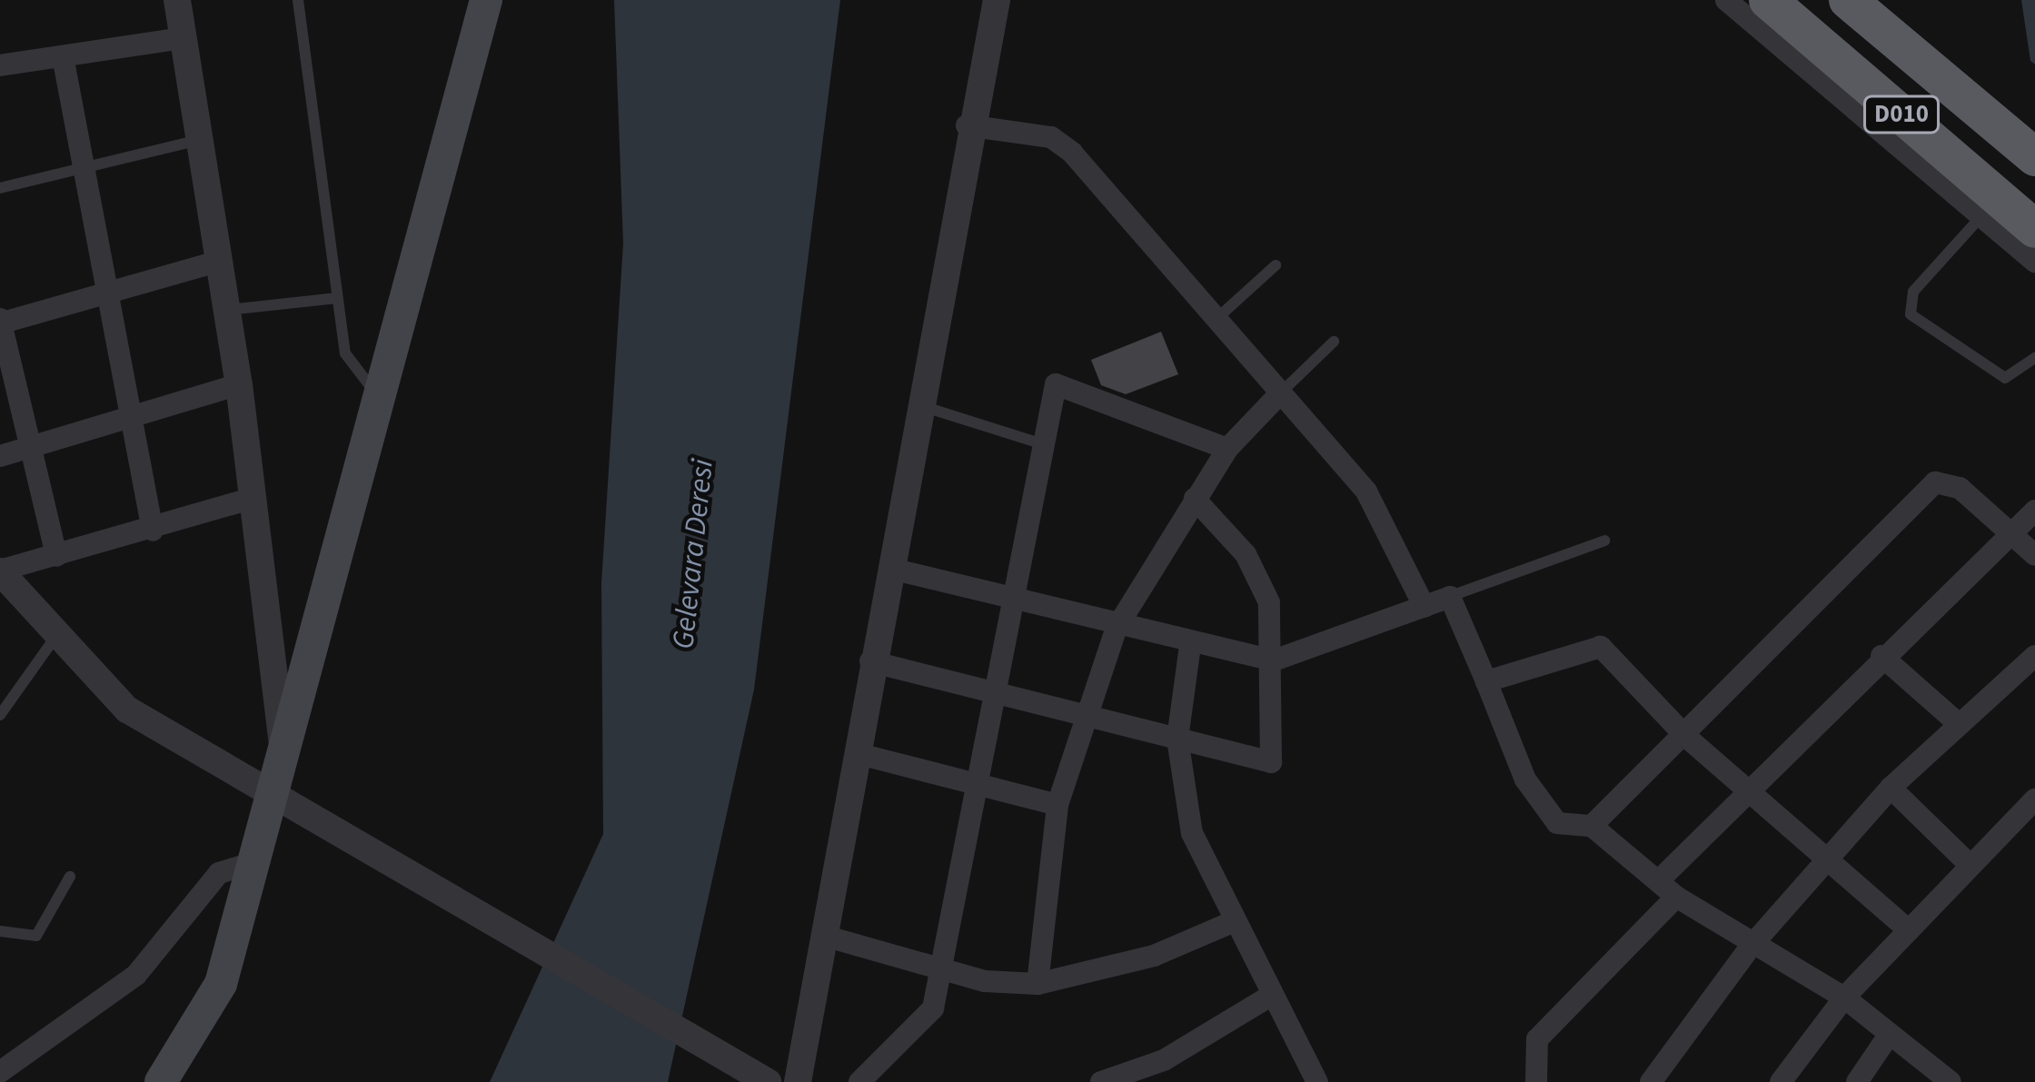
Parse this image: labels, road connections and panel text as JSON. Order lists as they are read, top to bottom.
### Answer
{
  "streets": {
    "highway": ["D010"]
  },
  "water": ["Gelevara Deresi"]
}
